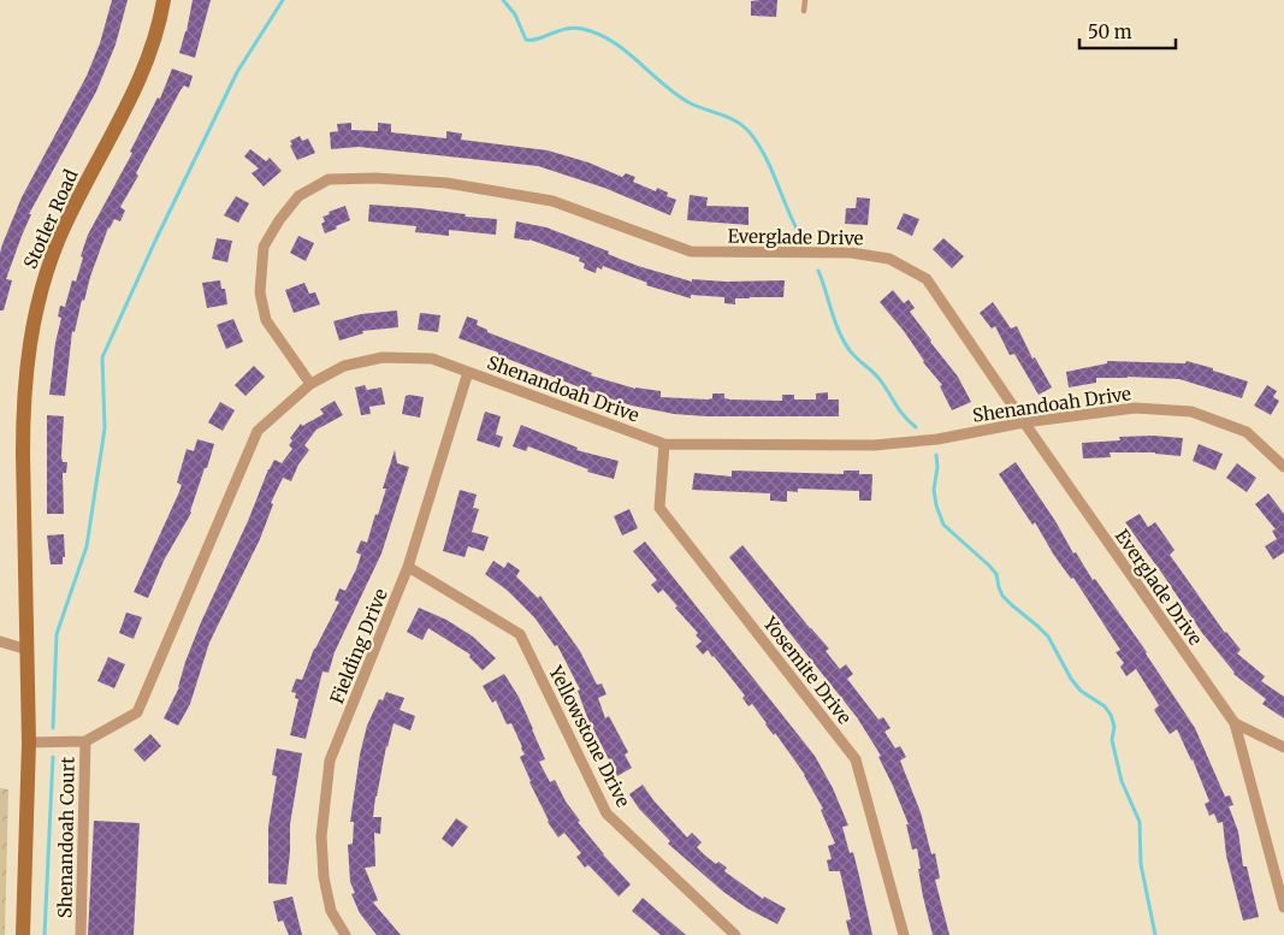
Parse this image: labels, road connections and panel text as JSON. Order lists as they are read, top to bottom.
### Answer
{
  "streets": {
    "street": [
      "Stotler Road",
      "Everglade Drive",
      "Shenandoah Drive",
      "Fielding Drive",
      "Yosemite Drive",
      "Yellowstone Drive",
      "Shenandoah Court"
    ]
  },
  "crossings": [
    ["Stotler Road", "Shenandoah Drive"],
    ["Everglade Drive", "Shenandoah Drive"],
    ["Shenandoah Drive", "Fielding Drive"],
    ["Shenandoah Drive", "Yosemite Drive"],
    ["Shenandoah Drive", "Shenandoah Court"],
    ["Fielding Drive", "Yellowstone Drive"]
  ],
  "scale_bar": "50 m"
}
